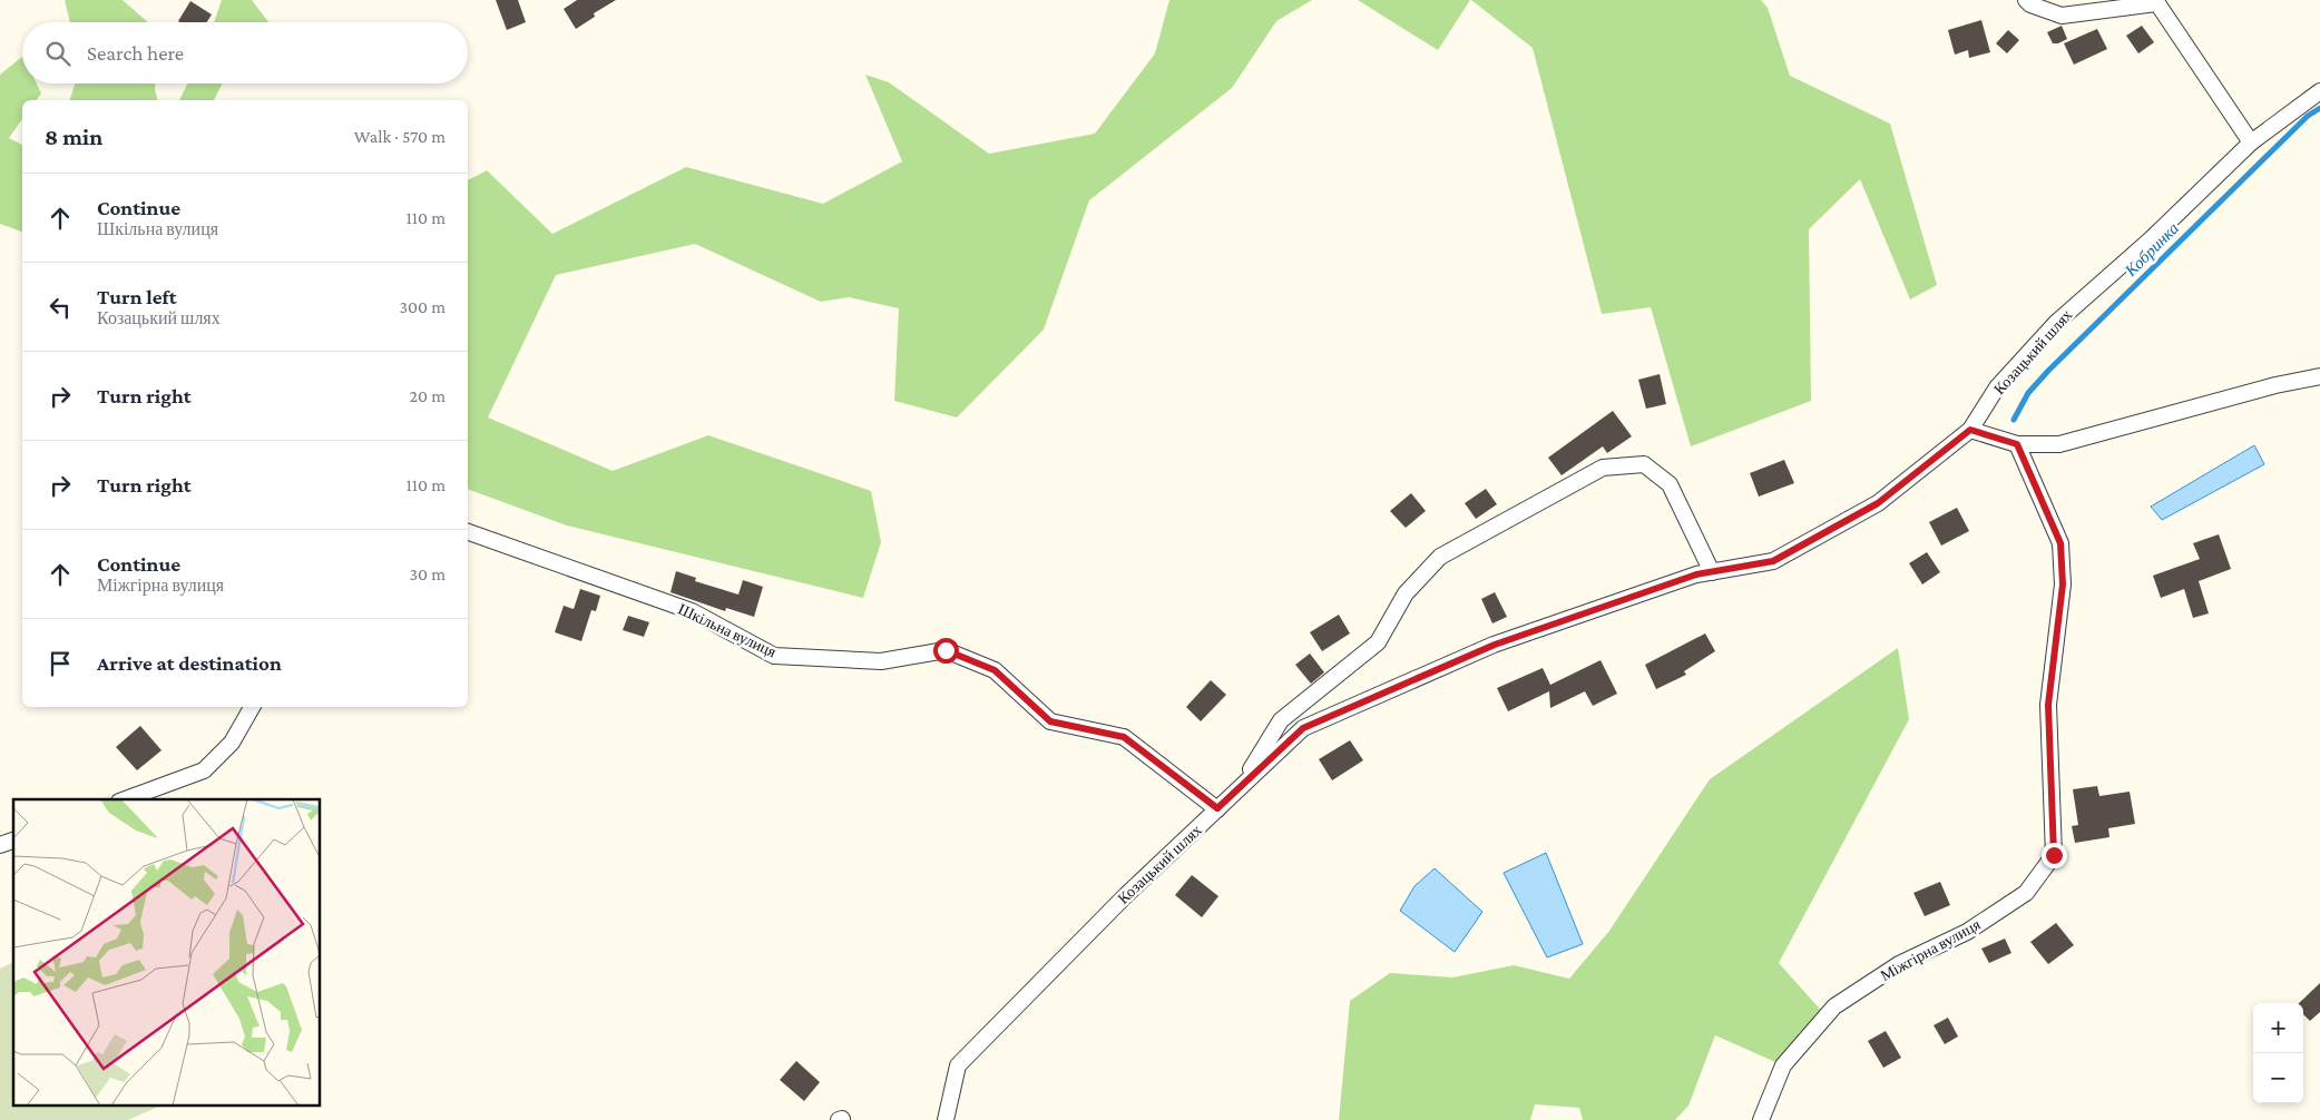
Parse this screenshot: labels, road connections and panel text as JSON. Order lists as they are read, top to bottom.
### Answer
{
  "streets": {
    "street": ["Козацький шлях", "Шкільна вулиця", "Міжгірна вулиця"]
  },
  "crossings": [
    ["Козацький шлях", "Шкільна вулиця"]
  ],
  "water": ["Кобринка"],
  "page": {
    "search": "Search here",
    "heading": ["8 min", "Walk · 570 m"],
    "list": [
      ["Continue", "Шкільна вулиця", "110 m"],
      ["Turn left", "Козацький шлях", "300 m"],
      ["Turn right", "20 m"],
      ["Turn right", "110 m"],
      ["Continue", "Міжгірна вулиця", "30 m"],
      "Arrive at destination"
    ],
    "map_buttons": ["+", "−"]
  }
}
